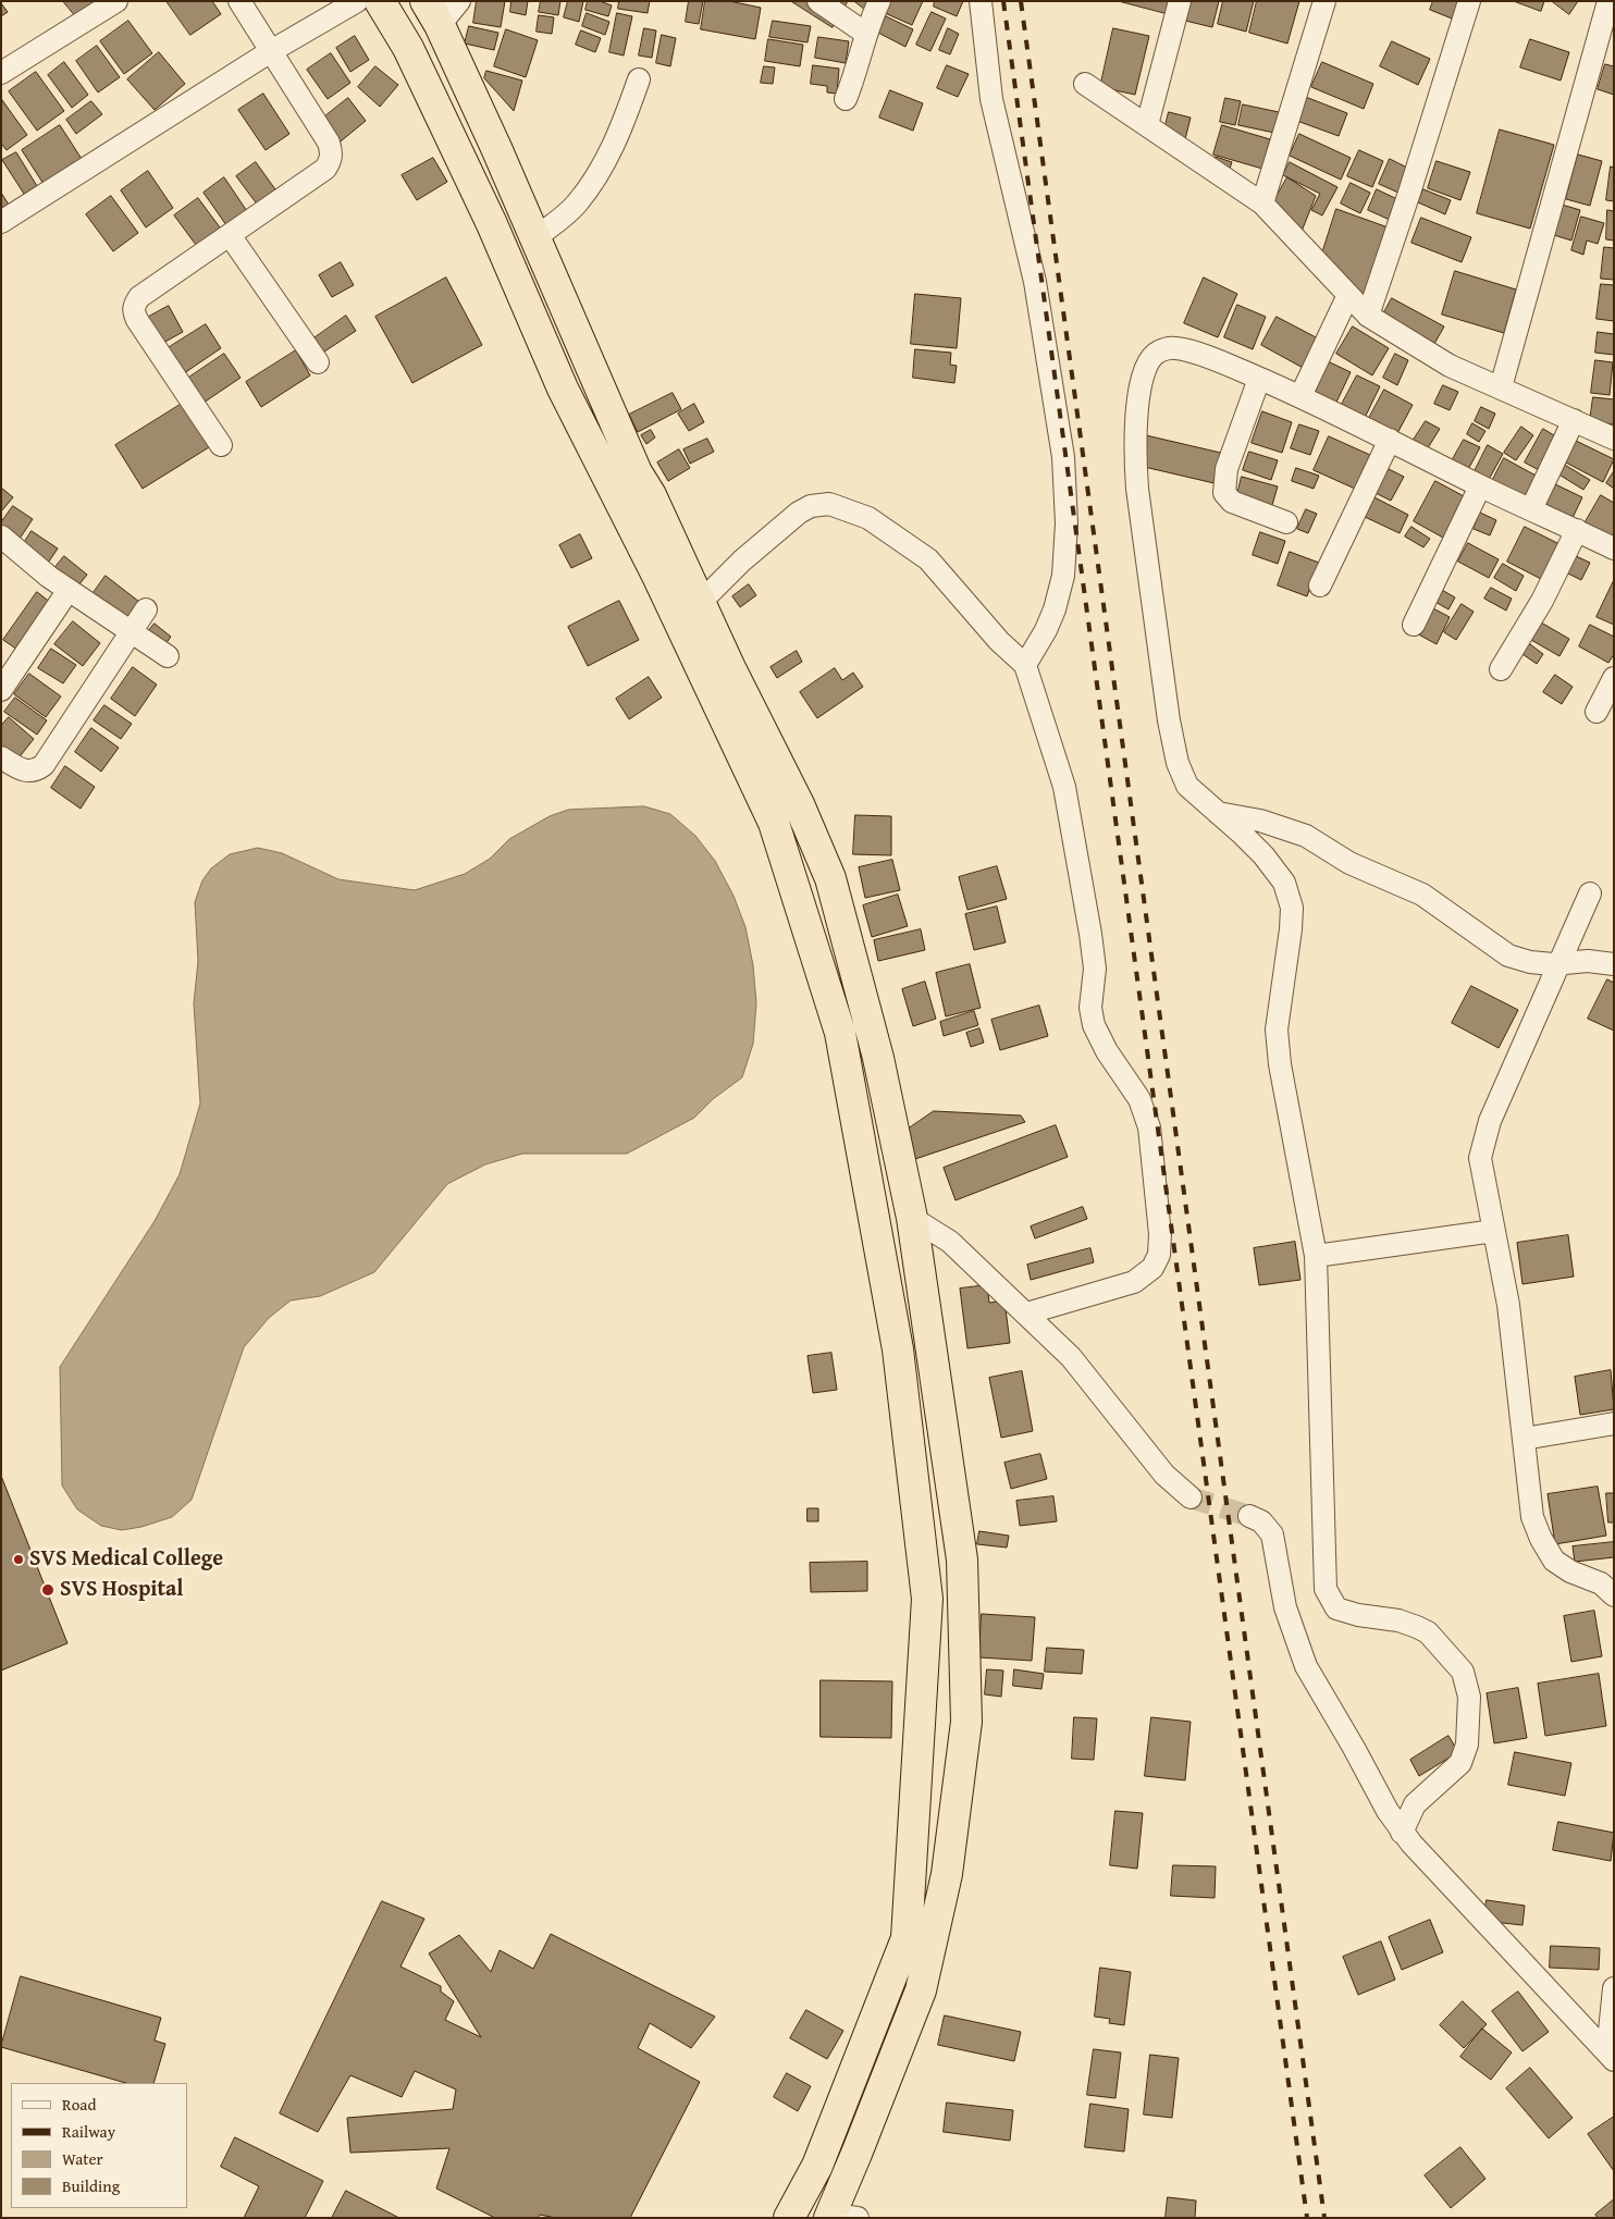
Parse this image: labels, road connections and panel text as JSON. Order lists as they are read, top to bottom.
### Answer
{
  "places": ["SVS Medical College", "SVS Hospital"],
  "legend": [
    "Road",
    "Railway",
    "Water",
    "Building"
  ]
}
